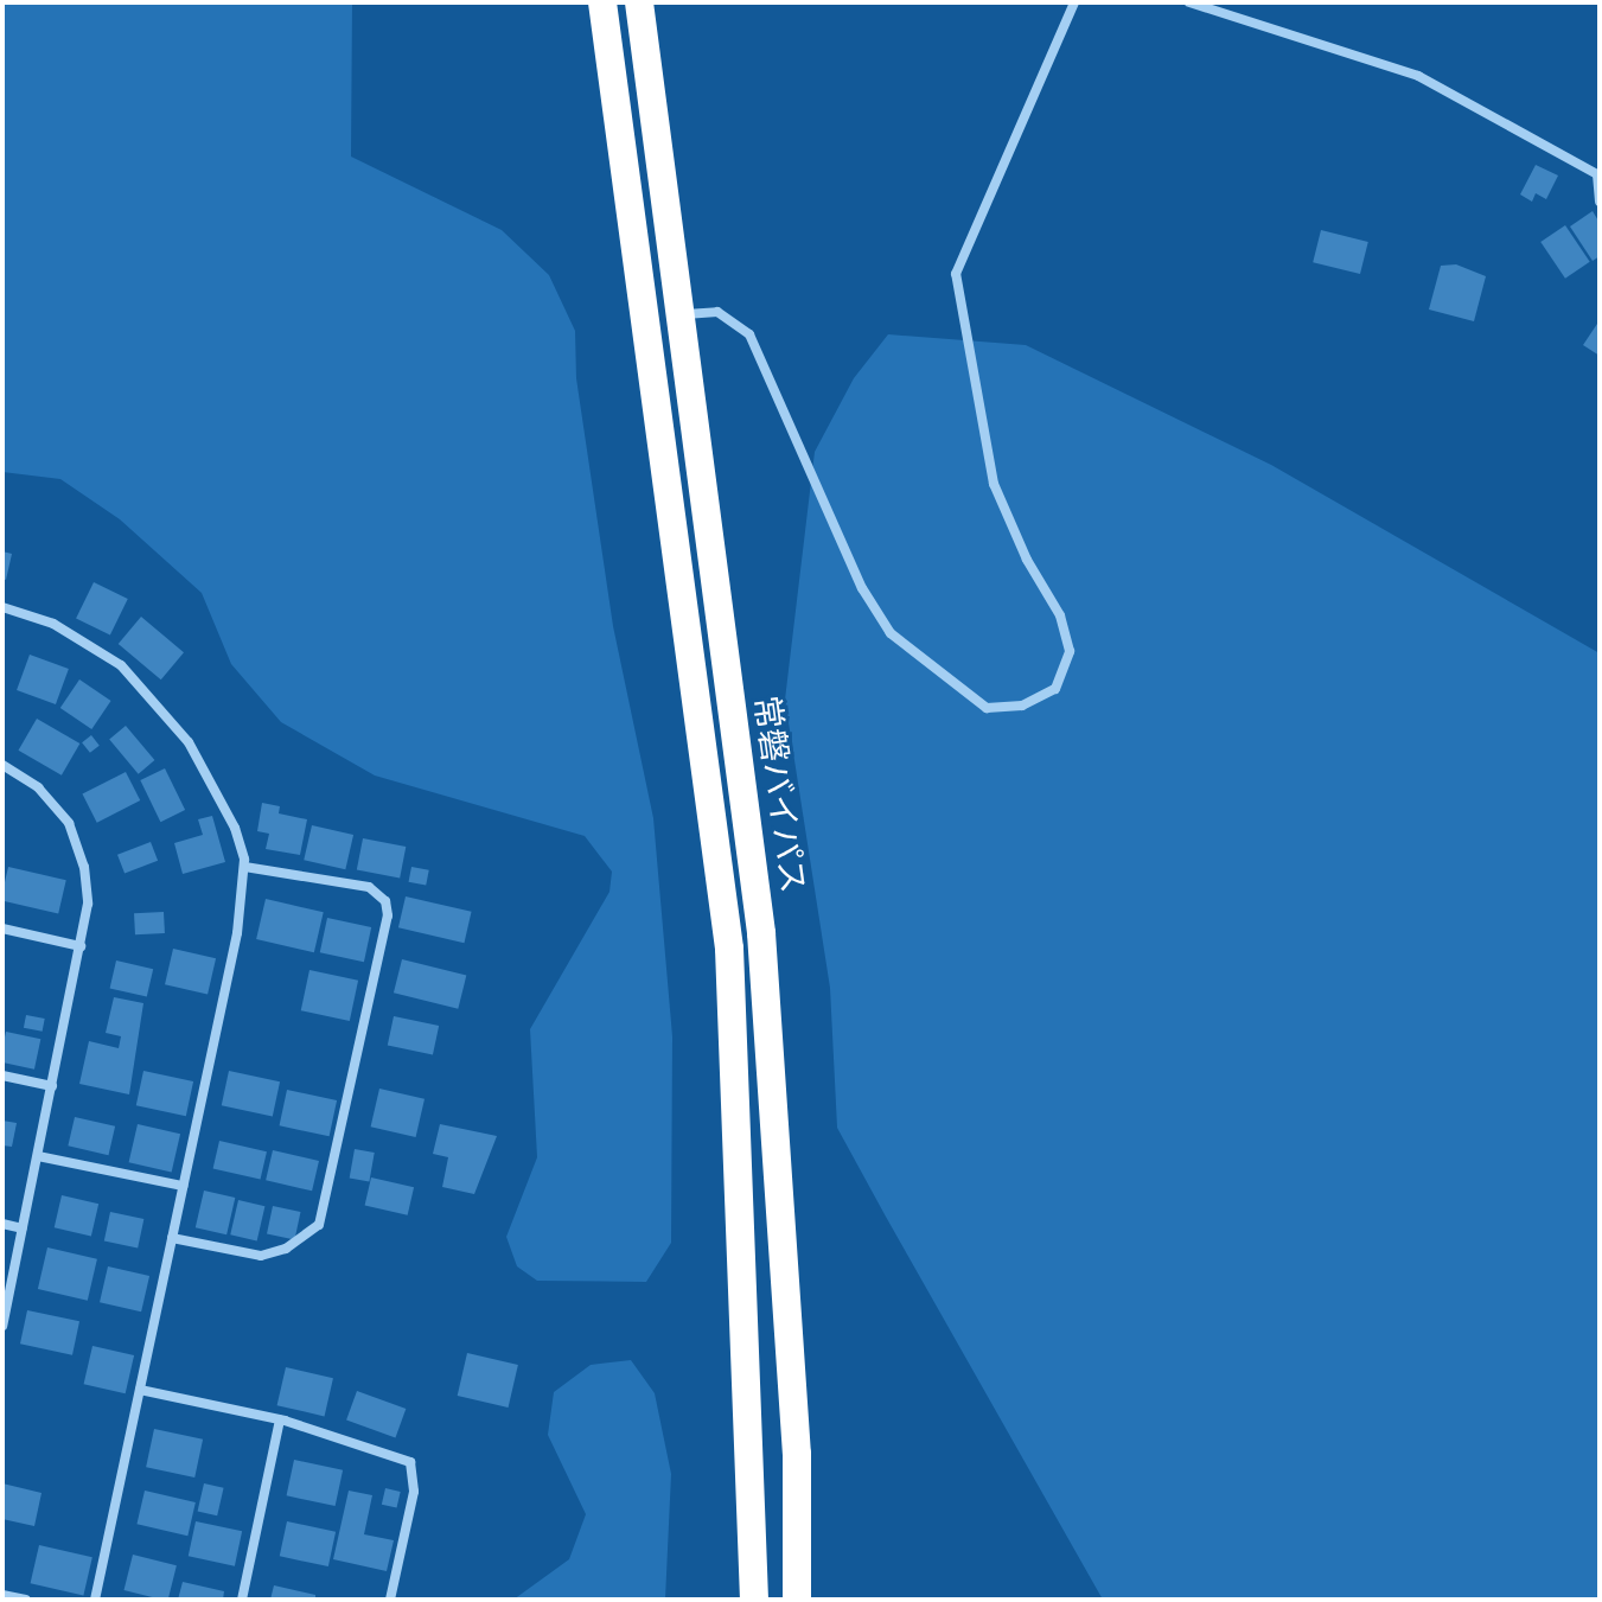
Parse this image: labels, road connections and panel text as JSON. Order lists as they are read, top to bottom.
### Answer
{
  "streets": {
    "highway": ["常磐バイパス"]
  }
}
